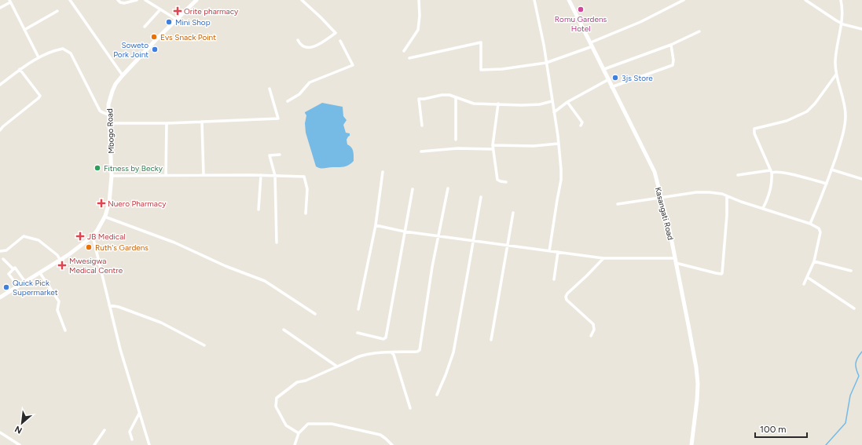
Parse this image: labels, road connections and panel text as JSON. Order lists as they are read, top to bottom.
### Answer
{
  "streets": {
    "street": ["Mbogo Road", "Kasangati Road"]
  },
  "places": {
    "other": [
      "Romu Gardens Hotel",
      "Mini Shop",
      "Evs Snack Point",
      "Soweto Pork Joint",
      "3js Store",
      "Fitness by Becky",
      "Ruth's Gardens",
      "Quick Pick Supermarket"
    ],
    "health": [
      "Orite pharmacy",
      "Nuero Pharmacy",
      "JB Medical",
      "Mwesigwa Medical Centre"
    ]
  },
  "scale_bar": "100 m",
  "north": "bottom left"
}
